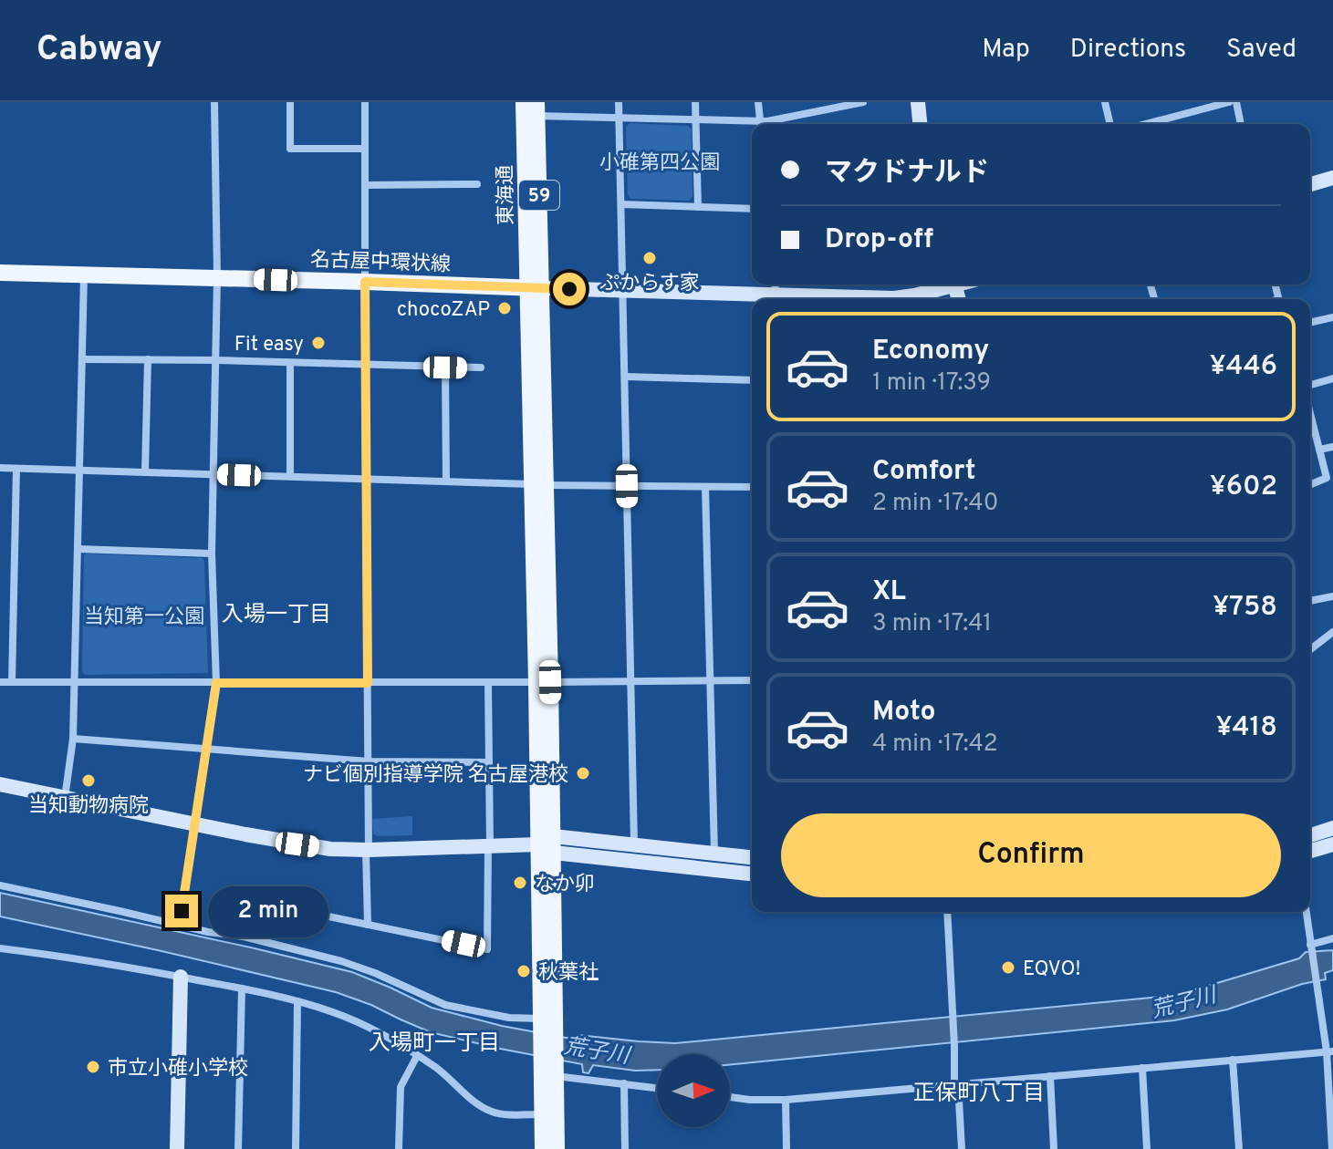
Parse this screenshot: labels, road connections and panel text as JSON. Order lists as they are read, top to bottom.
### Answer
{
  "streets": {
    "main road": ["東海通", "59", "名古屋中環状線"]
  },
  "crossings": [
    ["東海通", "名古屋中環状線"]
  ],
  "districts": ["入場一丁目", "入場町一丁目", "正保町八丁目"],
  "water": ["荒子川"],
  "parks": ["小碓第四公園", "当知第一公園"],
  "places": [
    "ぷからす家",
    "chocoZAP",
    "Fit easy",
    "ナビ個別指導学院 名古屋港校",
    "当知動物病院",
    "なか卯",
    "EQVO!",
    "秋葉社",
    "市立小碓小学校"
  ],
  "north": "right",
  "page": {
    "header": "Cabway",
    "nav": ["Map", "Directions", "Saved"],
    "banner": ["マクドナルド", "Drop-off"],
    "list": [
      {
        "name": "Economy",
        "note": "1 min · 17:39",
        "value": "¥446"
      },
      {
        "name": "Comfort",
        "note": "2 min · 17:40",
        "value": "¥602"
      },
      {
        "name": "XL",
        "note": "3 min · 17:41",
        "value": "¥758"
      },
      {
        "name": "Moto",
        "note": "4 min · 17:42",
        "value": "¥418"
      }
    ],
    "buttons": "Confirm",
    "bubble": "2 min"
  }
}
